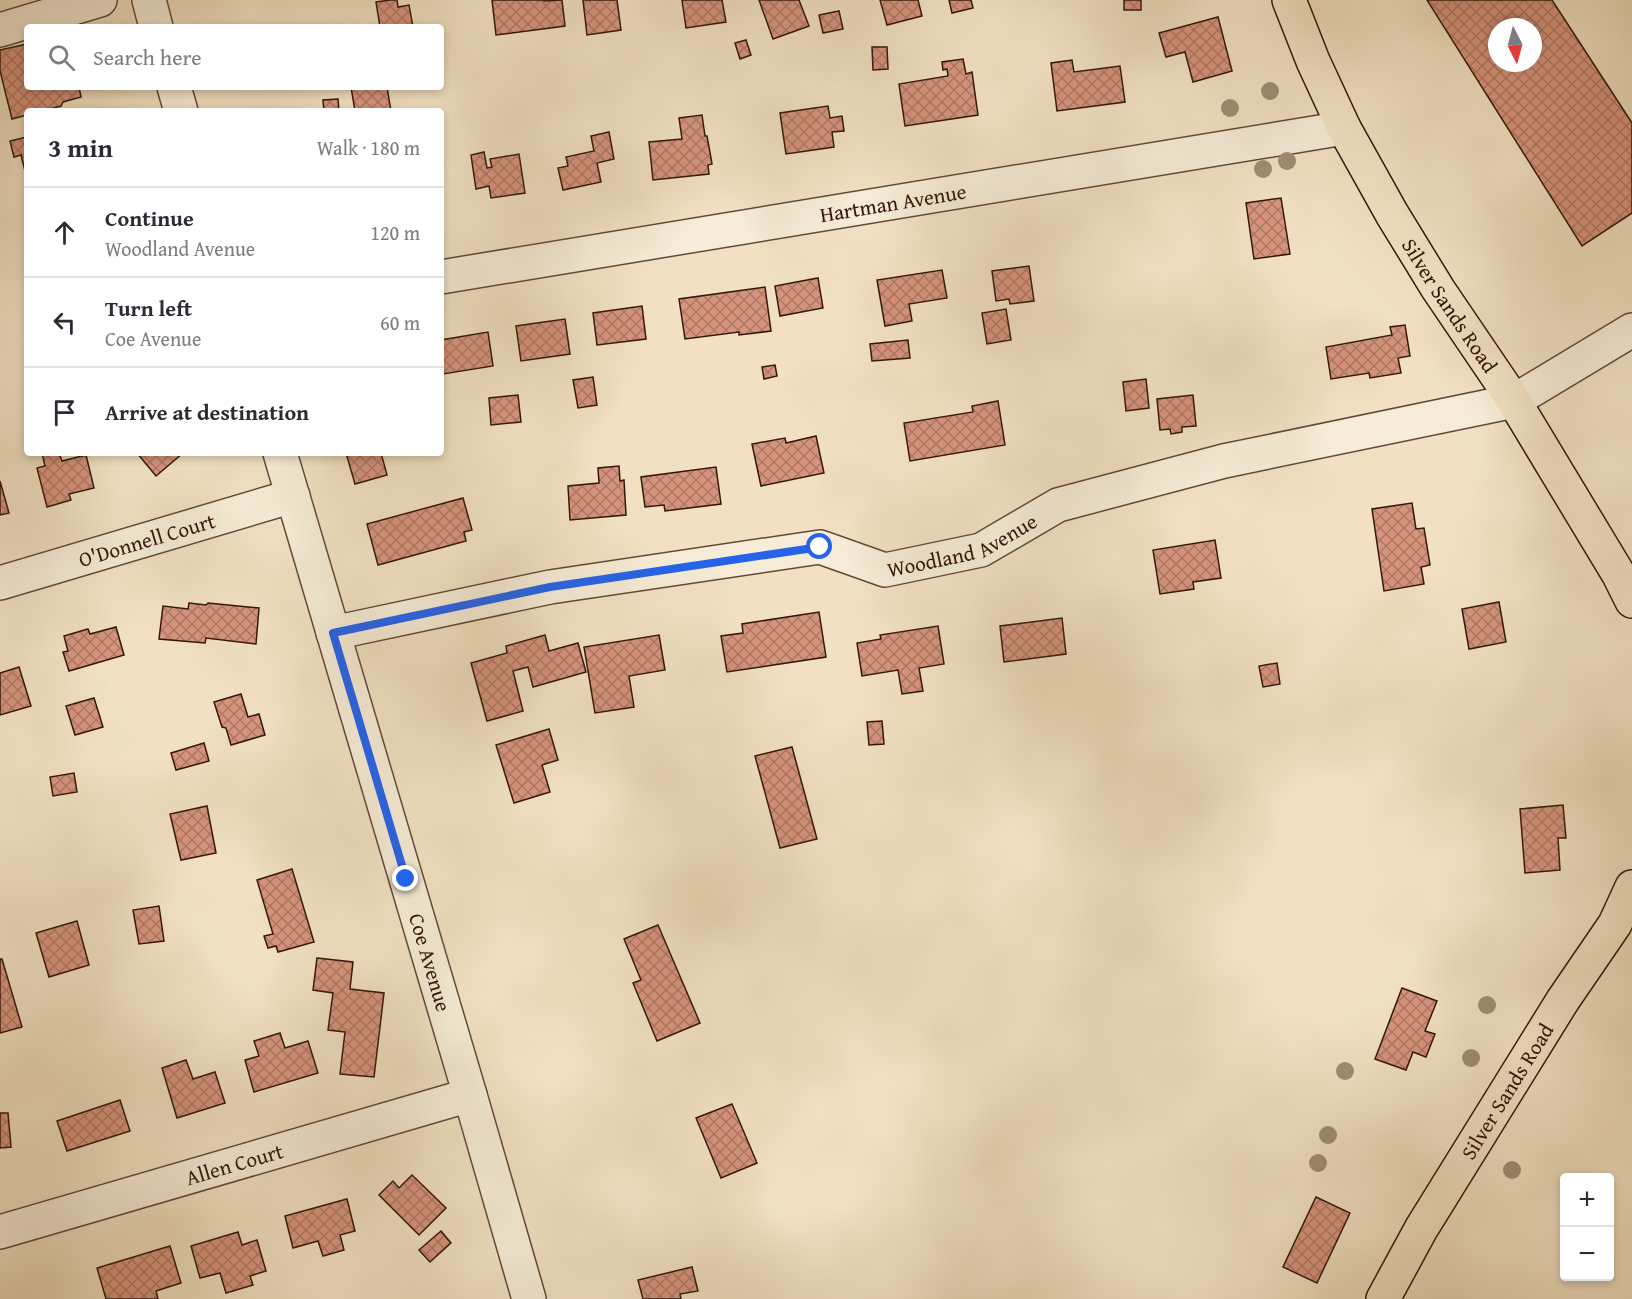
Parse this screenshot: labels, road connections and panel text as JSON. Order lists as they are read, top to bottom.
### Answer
{
  "streets": {
    "main road": ["Silver Sands Road"],
    "street": [
      "Hartman Avenue",
      "O'Donnell Court",
      "Woodland Avenue",
      "Coe Avenue",
      "Allen Court"
    ]
  },
  "crossings": [
    ["Hartman Avenue", "Silver Sands Road"],
    ["Silver Sands Road", "Woodland Avenue"],
    ["O'Donnell Court", "Coe Avenue"],
    ["Woodland Avenue", "Coe Avenue"],
    ["Coe Avenue", "Allen Court"]
  ],
  "north": "bottom",
  "page": {
    "search": "Search here",
    "heading": ["3 min", "Walk · 180 m"],
    "list": [
      ["Continue", "Woodland Avenue", "120 m"],
      ["Turn left", "Coe Avenue", "60 m"],
      "Arrive at destination"
    ],
    "map_buttons": ["+", "−"]
  }
}
